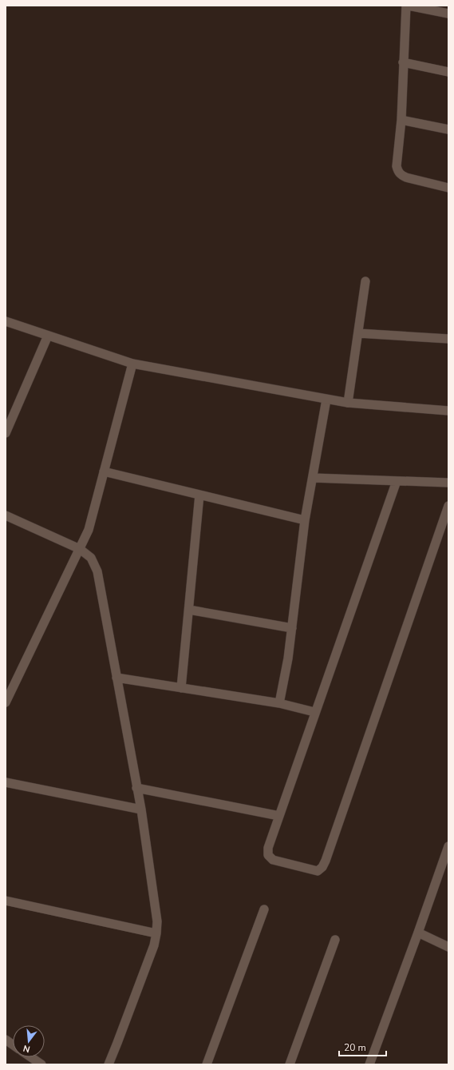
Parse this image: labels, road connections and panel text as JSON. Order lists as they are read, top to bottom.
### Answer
{
  "scale_bar": "20 m",
  "north": "bottom"
}
